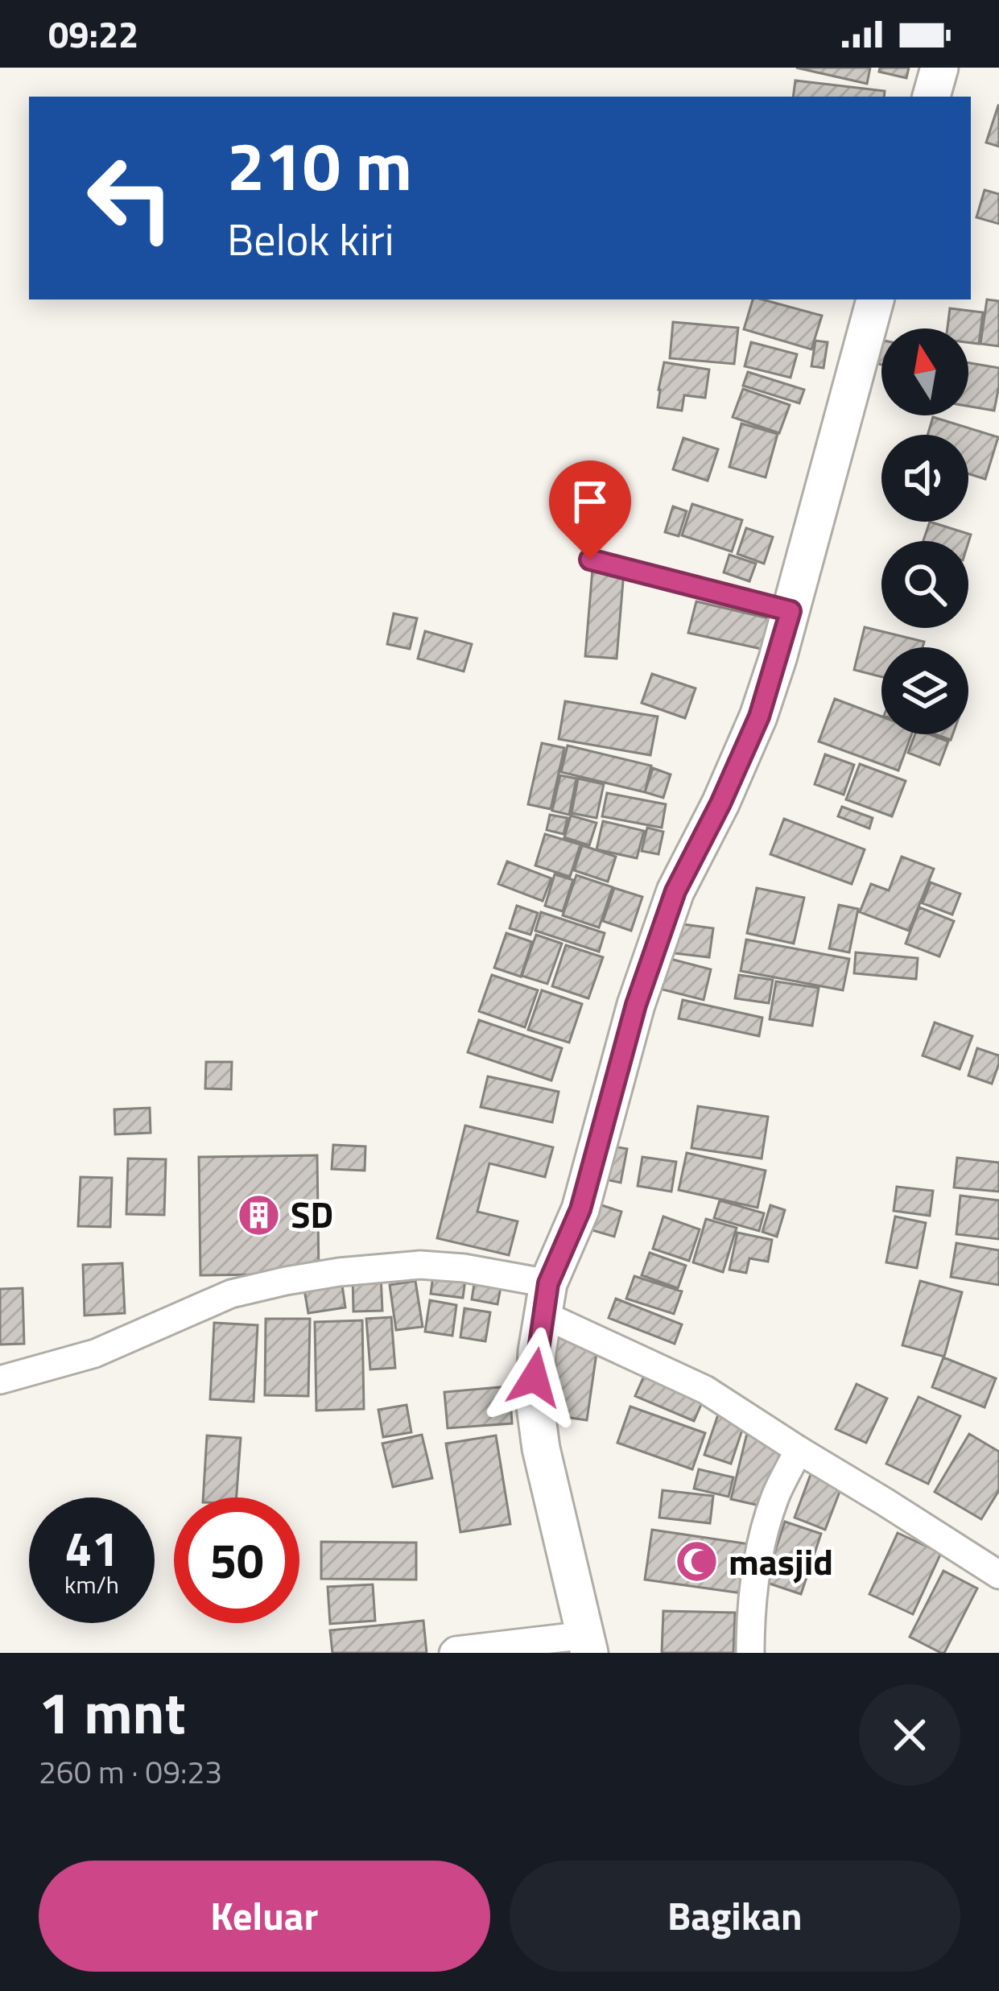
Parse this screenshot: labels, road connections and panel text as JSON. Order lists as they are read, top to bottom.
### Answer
{
  "places": {
    "building": ["SD"],
    "mosque": ["masjid"]
  },
  "north": "top",
  "page": {
    "status": "09:22",
    "turn": ["210 m", "Belok kiri"],
    "speed": "41 km/h",
    "limit": "50",
    "heading": ["1 mnt", "260 m · 09:23"],
    "buttons": ["Keluar", "Bagikan"]
  }
}
